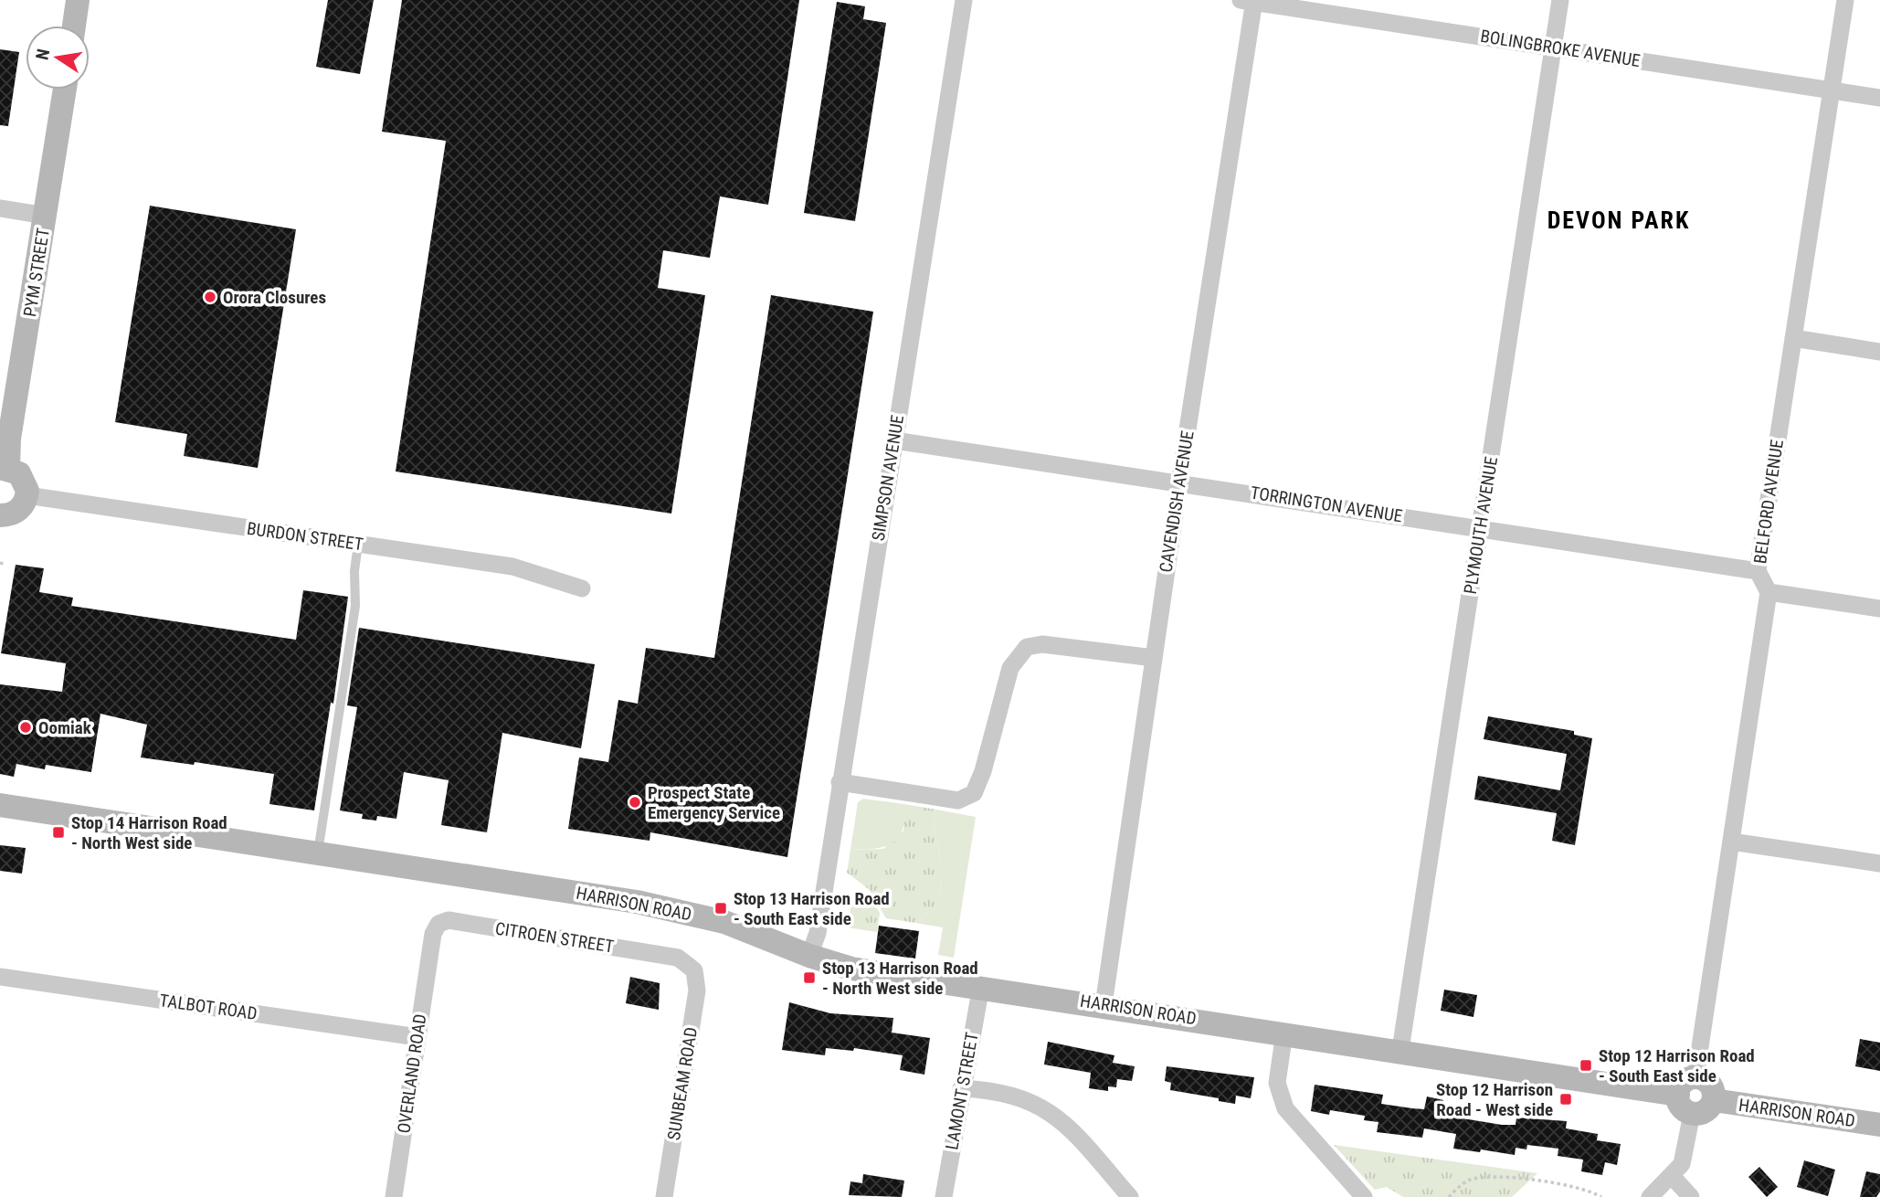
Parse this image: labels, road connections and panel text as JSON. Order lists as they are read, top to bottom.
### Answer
{
  "streets": {
    "street": [
      "BOLINGBROKE AVENUE",
      "PYM STREET",
      "SIMPSON AVENUE",
      "CAVENDISH AVENUE",
      "BELFORD AVENUE",
      "TORRINGTON AVENUE",
      "PLYMOUTH AVENUE",
      "BURDON STREET",
      "HARRISON ROAD",
      "CITROEN STREET",
      "TALBOT ROAD",
      "OVERLAND ROAD",
      "SUNBEAM ROAD",
      "LAMONT STREET"
    ]
  },
  "crossings": [
    ["BOLINGBROKE AVENUE", "CAVENDISH AVENUE"],
    ["BOLINGBROKE AVENUE", "BELFORD AVENUE"],
    ["BOLINGBROKE AVENUE", "PLYMOUTH AVENUE"],
    ["SIMPSON AVENUE", "TORRINGTON AVENUE"],
    ["SIMPSON AVENUE", "HARRISON ROAD"],
    ["CAVENDISH AVENUE", "TORRINGTON AVENUE"],
    ["CAVENDISH AVENUE", "HARRISON ROAD"],
    ["BELFORD AVENUE", "TORRINGTON AVENUE"],
    ["TORRINGTON AVENUE", "PLYMOUTH AVENUE"],
    ["PLYMOUTH AVENUE", "HARRISON ROAD"],
    ["HARRISON ROAD", "LAMONT STREET"],
    ["CITROEN STREET", "OVERLAND ROAD"],
    ["CITROEN STREET", "SUNBEAM ROAD"],
    ["TALBOT ROAD", "OVERLAND ROAD"]
  ],
  "districts": ["DEVON PARK"],
  "places": {
    "other": ["Orora Closures", "Oomiak", "Prospect State Emergency Service"],
    "transit": [
      "Stop 14 Harrison Road - North West side",
      "Stop 13 Harrison Road - South East side",
      "Stop 13 Harrison Road - North West side",
      "Stop 12 Harrison Road - South East side",
      "Stop 12 Harrison Road - West side"
    ]
  },
  "north": "left"
}
